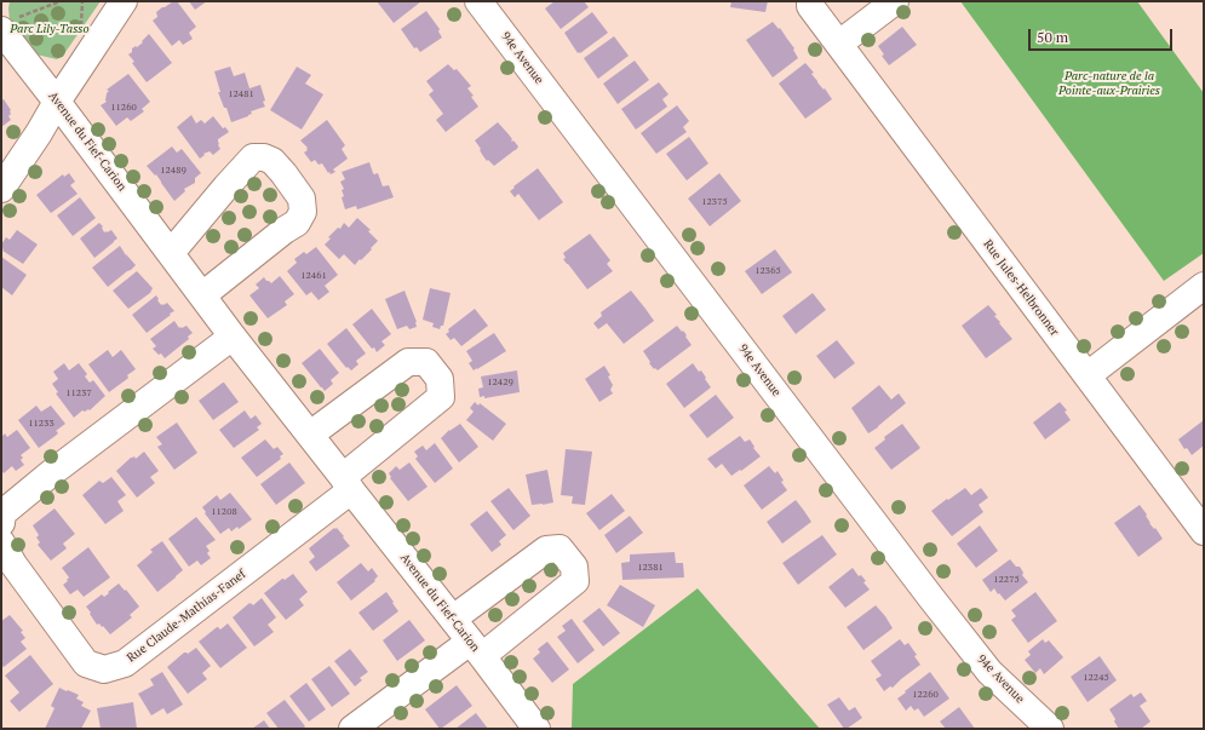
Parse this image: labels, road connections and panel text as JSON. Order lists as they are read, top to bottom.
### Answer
{
  "streets": {
    "street": [
      "94e Avenue",
      "Avenue du Fief-Carion",
      "Rue Jules-Helbronner",
      "Rue Claude-Mathias-Fanef"
    ]
  },
  "crossings": [
    ["Avenue du Fief-Carion", "Rue Claude-Mathias-Fanef"]
  ],
  "parks": ["Parc Lily-Tasso", "Parc-nature de la Pointe-aux-Prairies"],
  "house_numbers": [
    "12481",
    "11260",
    "12489",
    "12375",
    "12365",
    "12461",
    "12429",
    "11237",
    "11233",
    "11208",
    "12381",
    "12275",
    "12245",
    "12260"
  ],
  "scale_bar": "50 m"
}
